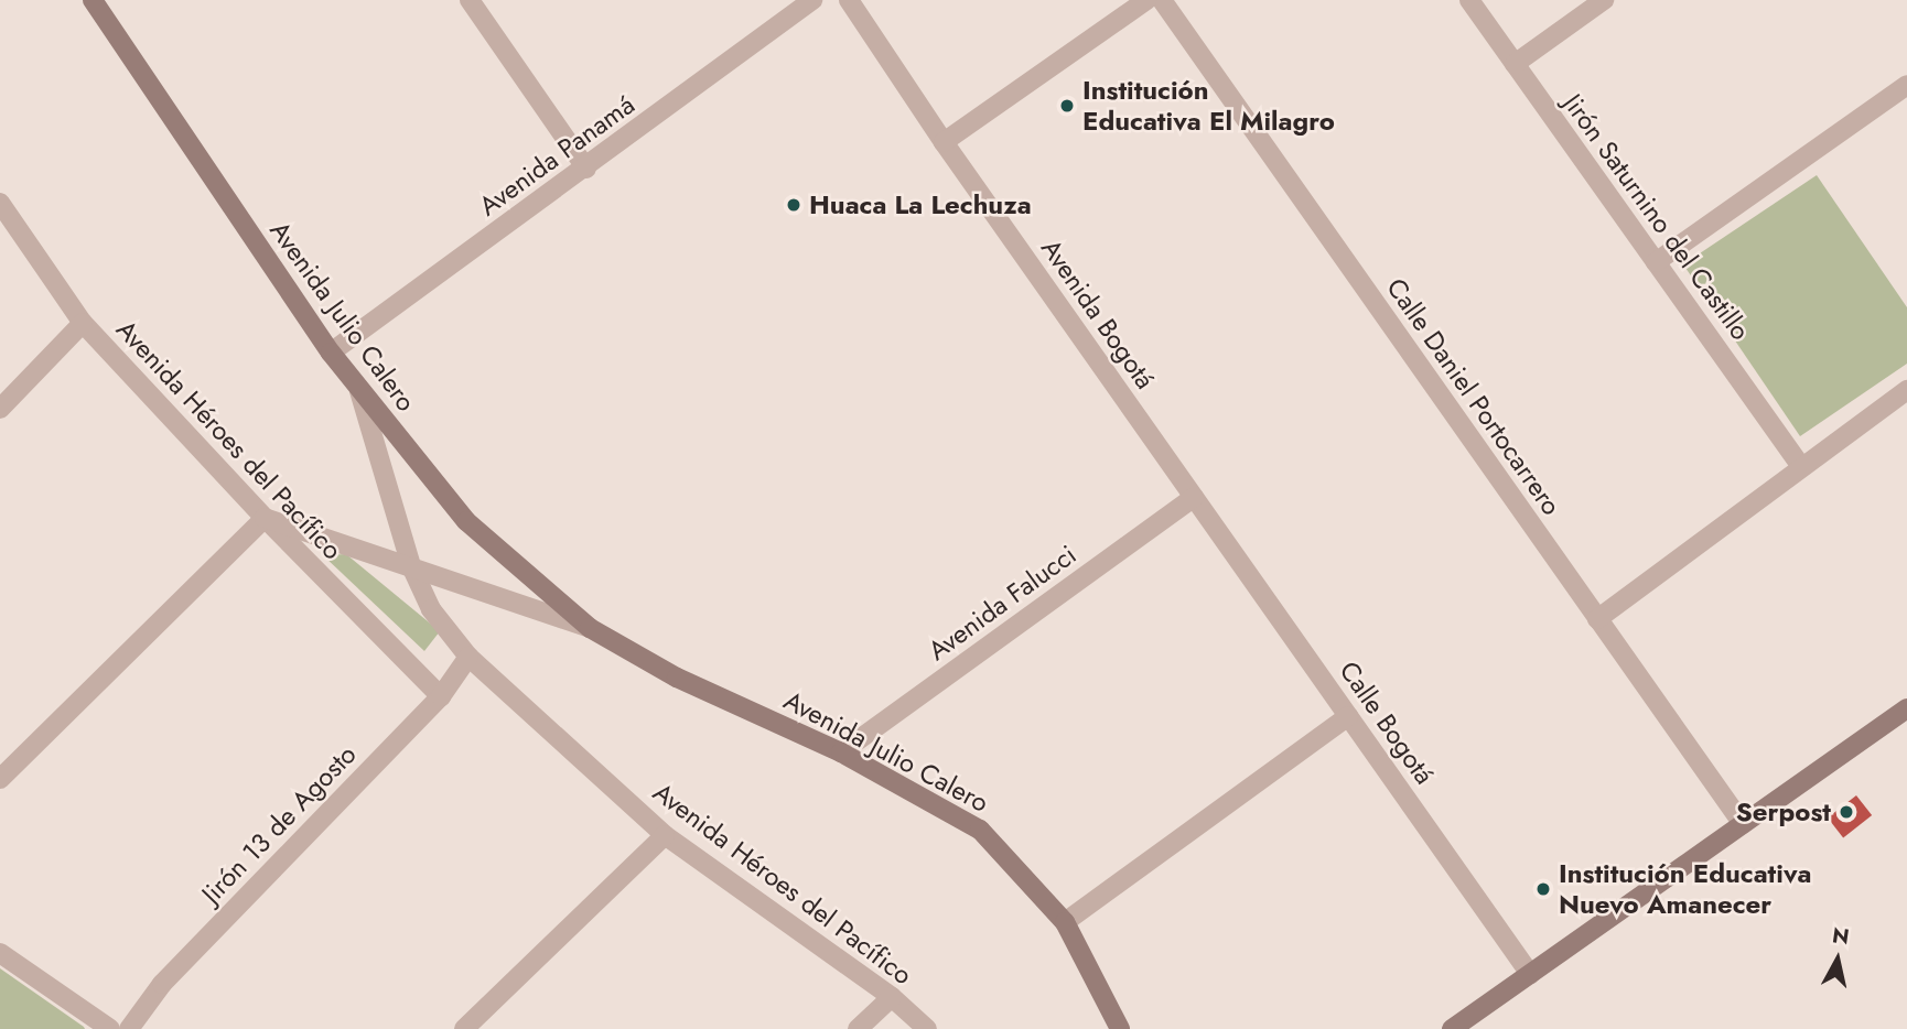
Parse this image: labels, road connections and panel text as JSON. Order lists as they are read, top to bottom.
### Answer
{
  "streets": {
    "street": [
      "Avenida Panamá",
      "Jirón Saturnino del Castillo",
      "Avenida Bogotá",
      "Avenida Julio Calero",
      "Calle Daniel Portocarrero",
      "Avenida Héroes del Pacífico",
      "Avenida Falucci",
      "Calle Bogotá",
      "Jirón 13 de Agosto"
    ]
  },
  "crossings": [
    ["Avenida Panamá", "Avenida Julio Calero"],
    ["Avenida Bogotá", "Avenida Falucci"],
    ["Avenida Bogotá", "Calle Bogotá"],
    ["Avenida Julio Calero", "Avenida Héroes del Pacífico"],
    ["Avenida Julio Calero", "Avenida Falucci"],
    ["Avenida Héroes del Pacífico", "Jirón 13 de Agosto"],
    ["Avenida Falucci", "Calle Bogotá"]
  ],
  "places": [
    "Institución Educativa El Milagro",
    "Huaca La Lechuza",
    "Serpost",
    "Institución Educativa Nuevo Amanecer"
  ],
  "north": "top"
}
